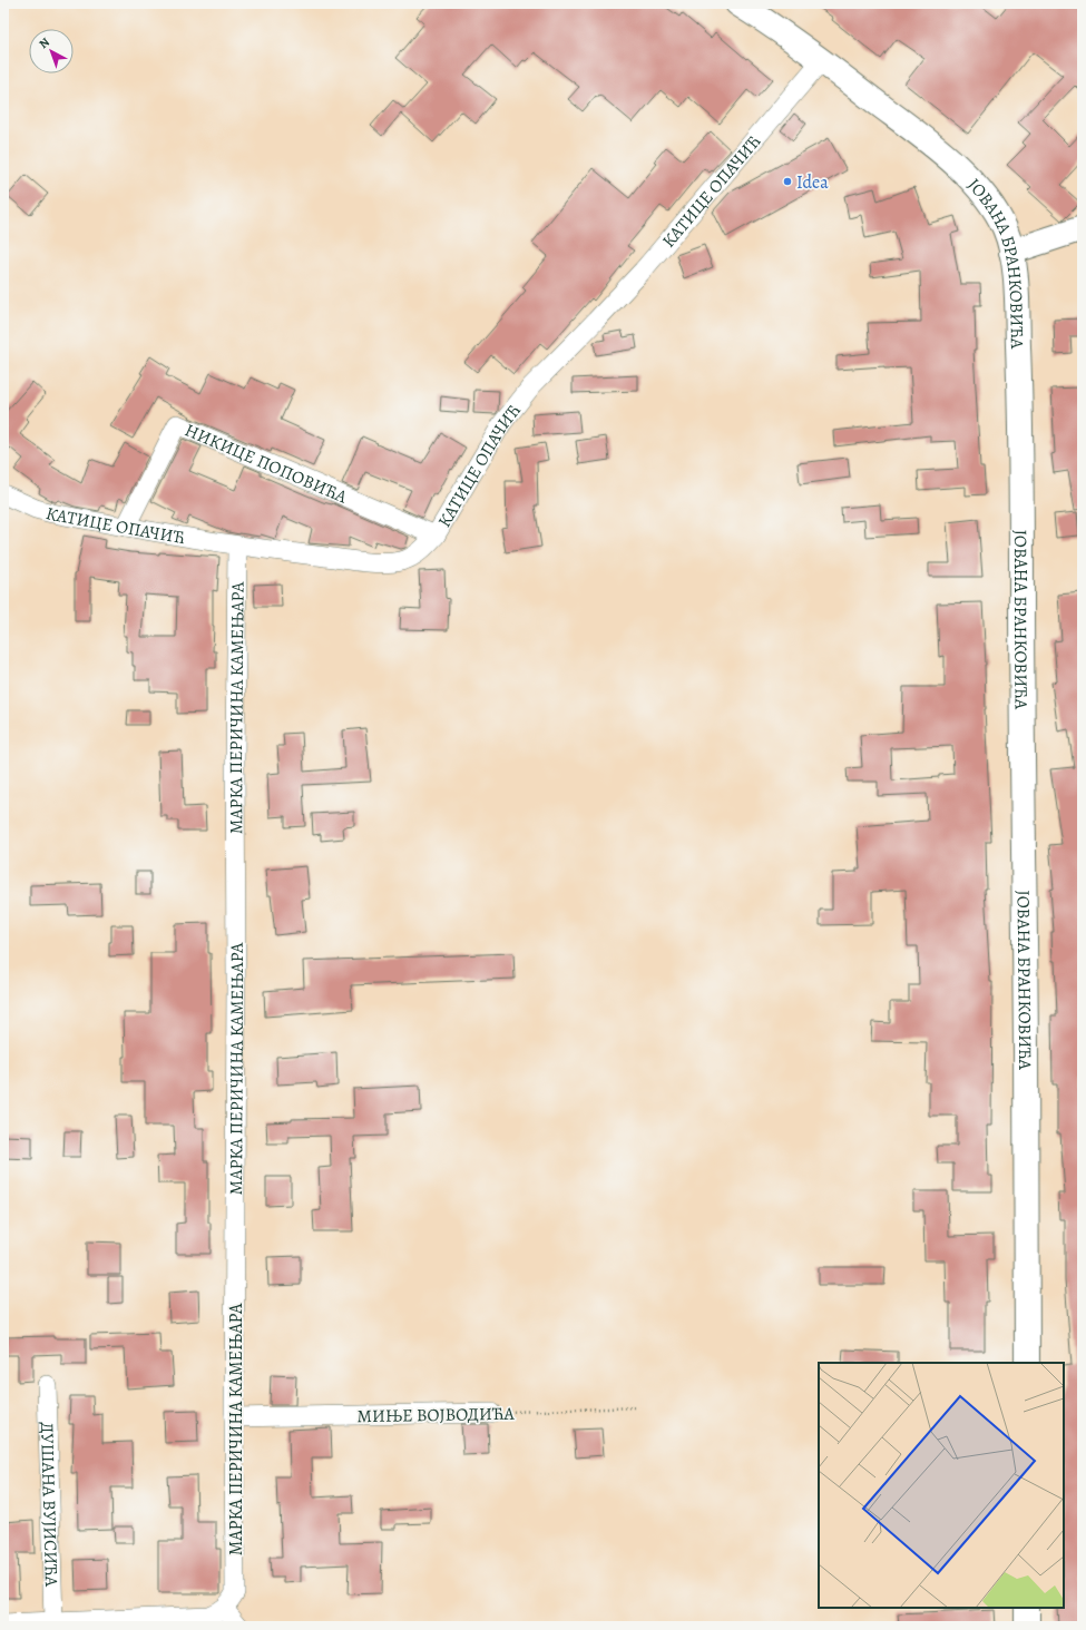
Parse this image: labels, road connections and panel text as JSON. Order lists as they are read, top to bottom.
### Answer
{
  "streets": {
    "main road": ["ЈОВАНА БРАНКОВИЋА"],
    "street": [
      "КАТИЦЕ ОПАЧИЋ",
      "НИКИЦЕ ПОПОВИЋА",
      "МАРКА ПЕРИЧИНА КАМЕЊАРА",
      "МИЊЕ ВОЈВОДИЋА",
      "ДУШАНА ВУЈИСИЋА"
    ]
  },
  "crossings": [
    ["КАТИЦЕ ОПАЧИЋ", "ЈОВАНА БРАНКОВИЋА"],
    ["КАТИЦЕ ОПАЧИЋ", "НИКИЦЕ ПОПОВИЋА"],
    ["КАТИЦЕ ОПАЧИЋ", "МАРКА ПЕРИЧИНА КАМЕЊАРА"],
    ["МАРКА ПЕРИЧИНА КАМЕЊАРА", "МИЊЕ ВОЈВОДИЋА"]
  ],
  "places": ["Idea"],
  "north": "top left"
}
